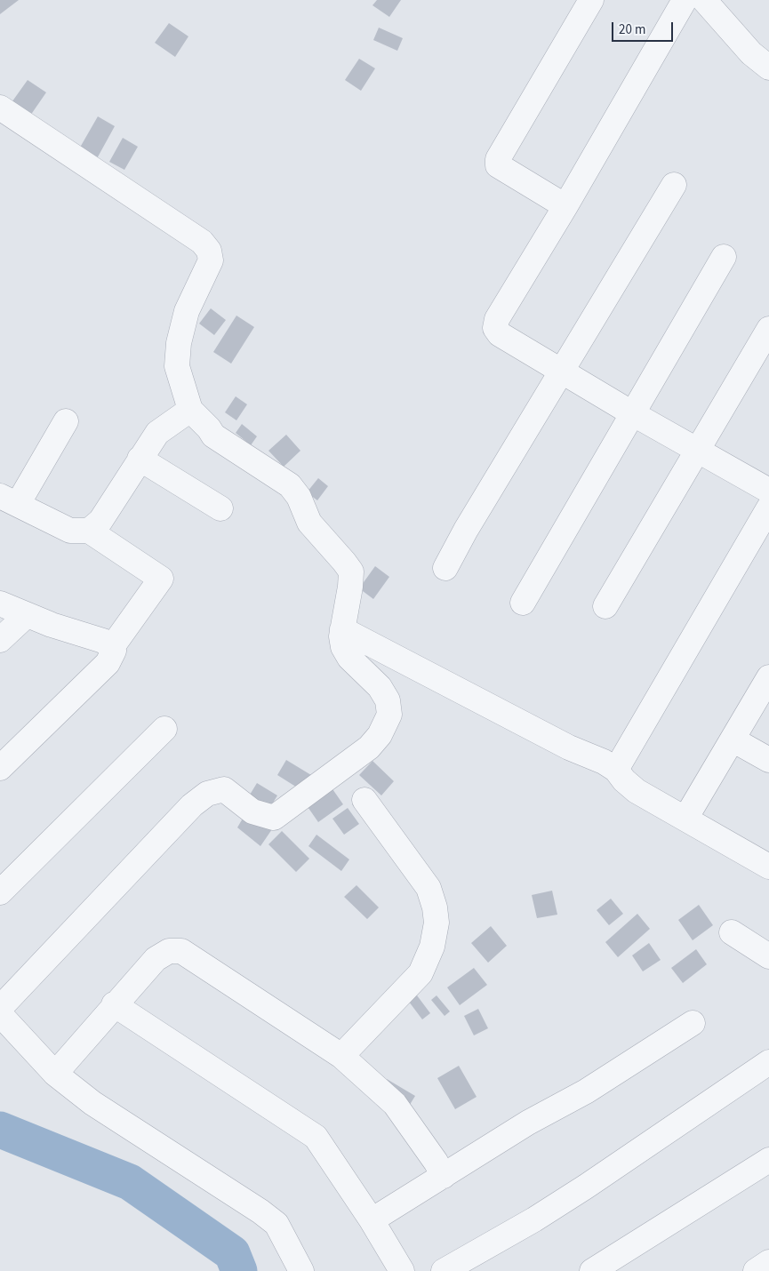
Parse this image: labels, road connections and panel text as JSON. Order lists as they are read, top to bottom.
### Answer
{
  "scale_bar": "20 m"
}
